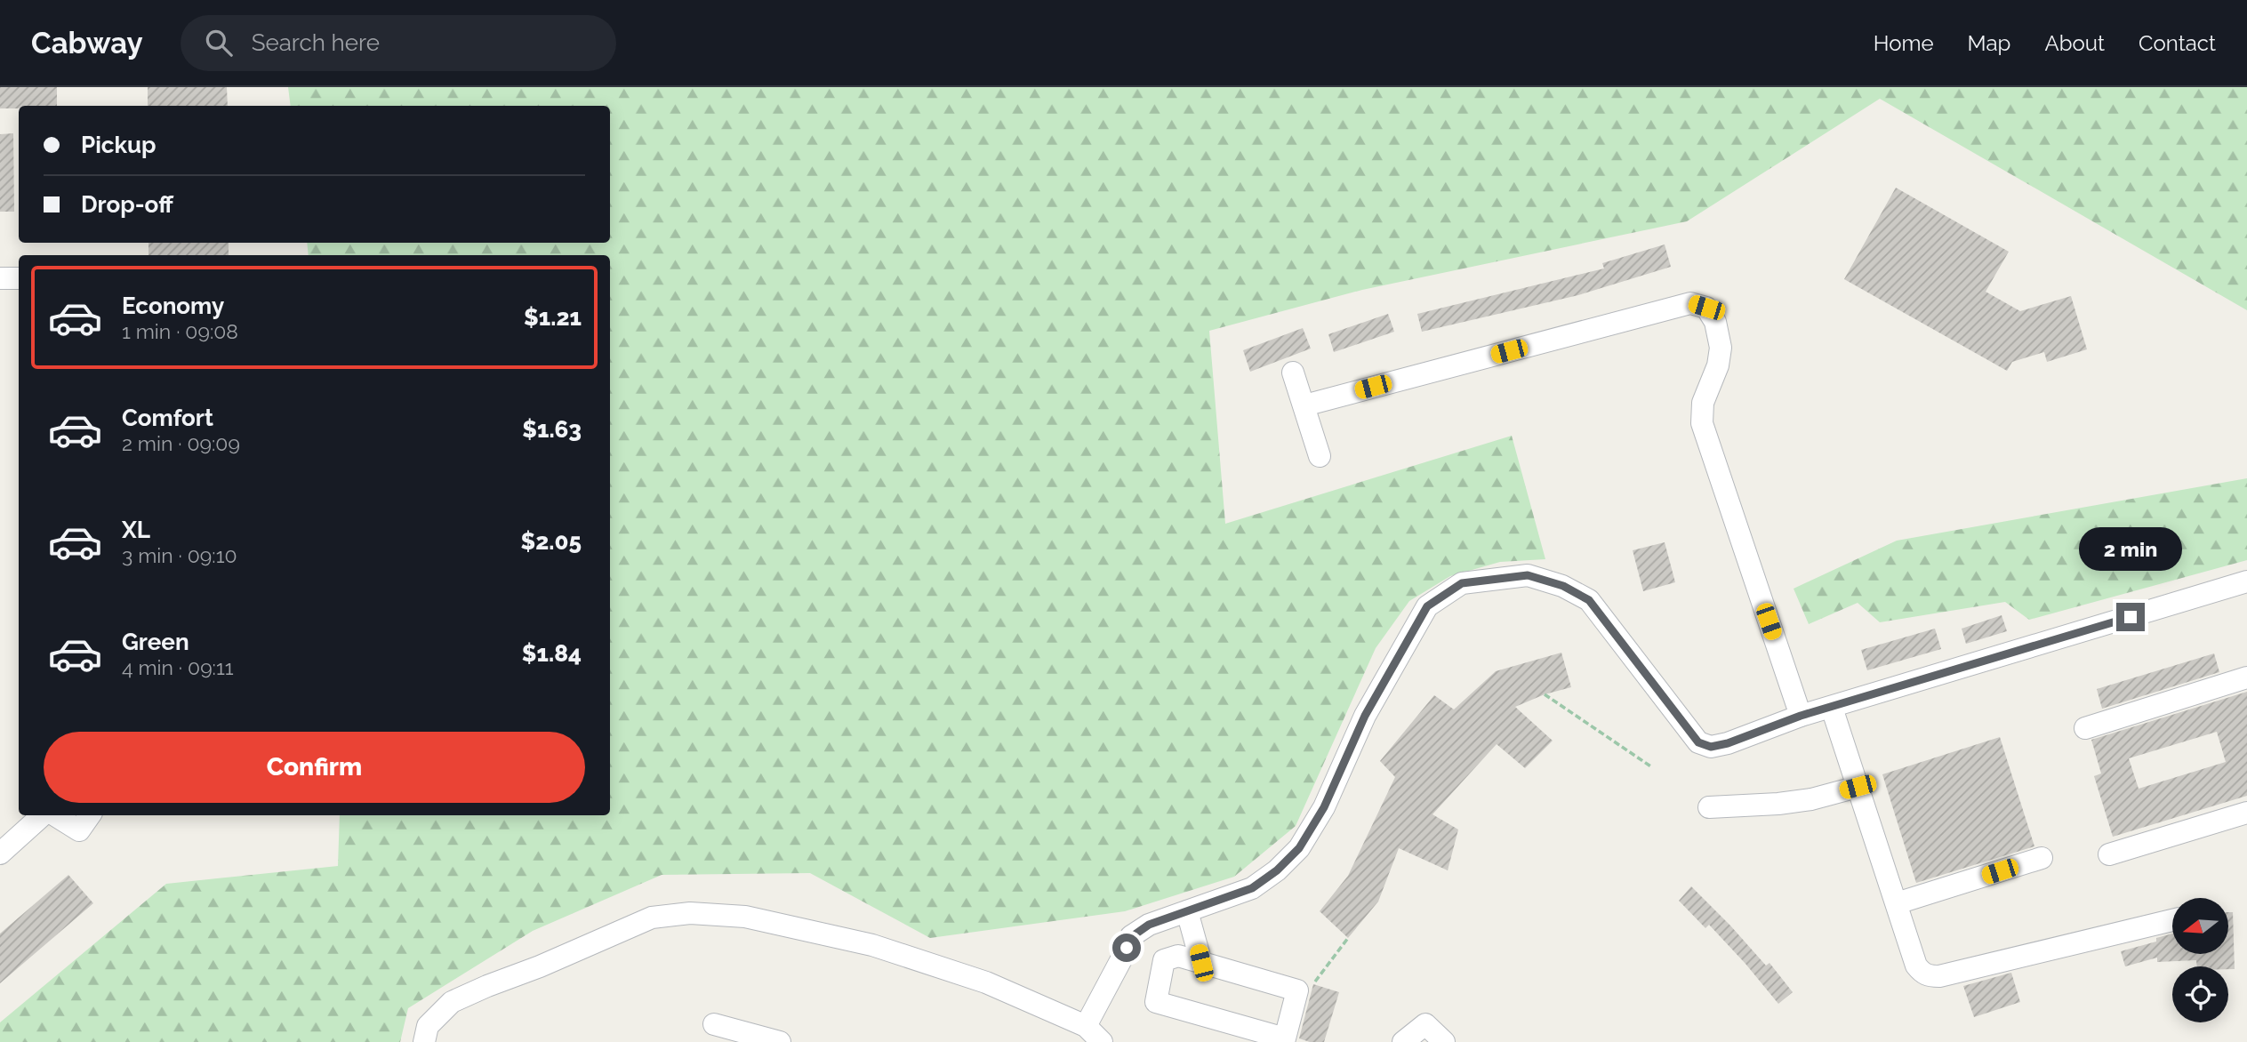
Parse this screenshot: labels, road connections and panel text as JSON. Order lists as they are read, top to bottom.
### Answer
{
  "north": "left",
  "page": {
    "header": "Cabway",
    "search": "Search here",
    "nav": [
      "Home",
      "Map",
      "About",
      "Contact"
    ],
    "banner": ["Pickup", "Drop-off"],
    "list": [
      {
        "name": "Economy",
        "note": "1 min · 09:08",
        "value": "$1.21"
      },
      {
        "name": "Comfort",
        "note": "2 min · 09:09",
        "value": "$1.63"
      },
      {
        "name": "XL",
        "note": "3 min · 09:10",
        "value": "$2.05"
      },
      {
        "name": "Green",
        "note": "4 min · 09:11",
        "value": "$1.84"
      }
    ],
    "bubble": "2 min",
    "buttons": "Confirm"
  }
}
